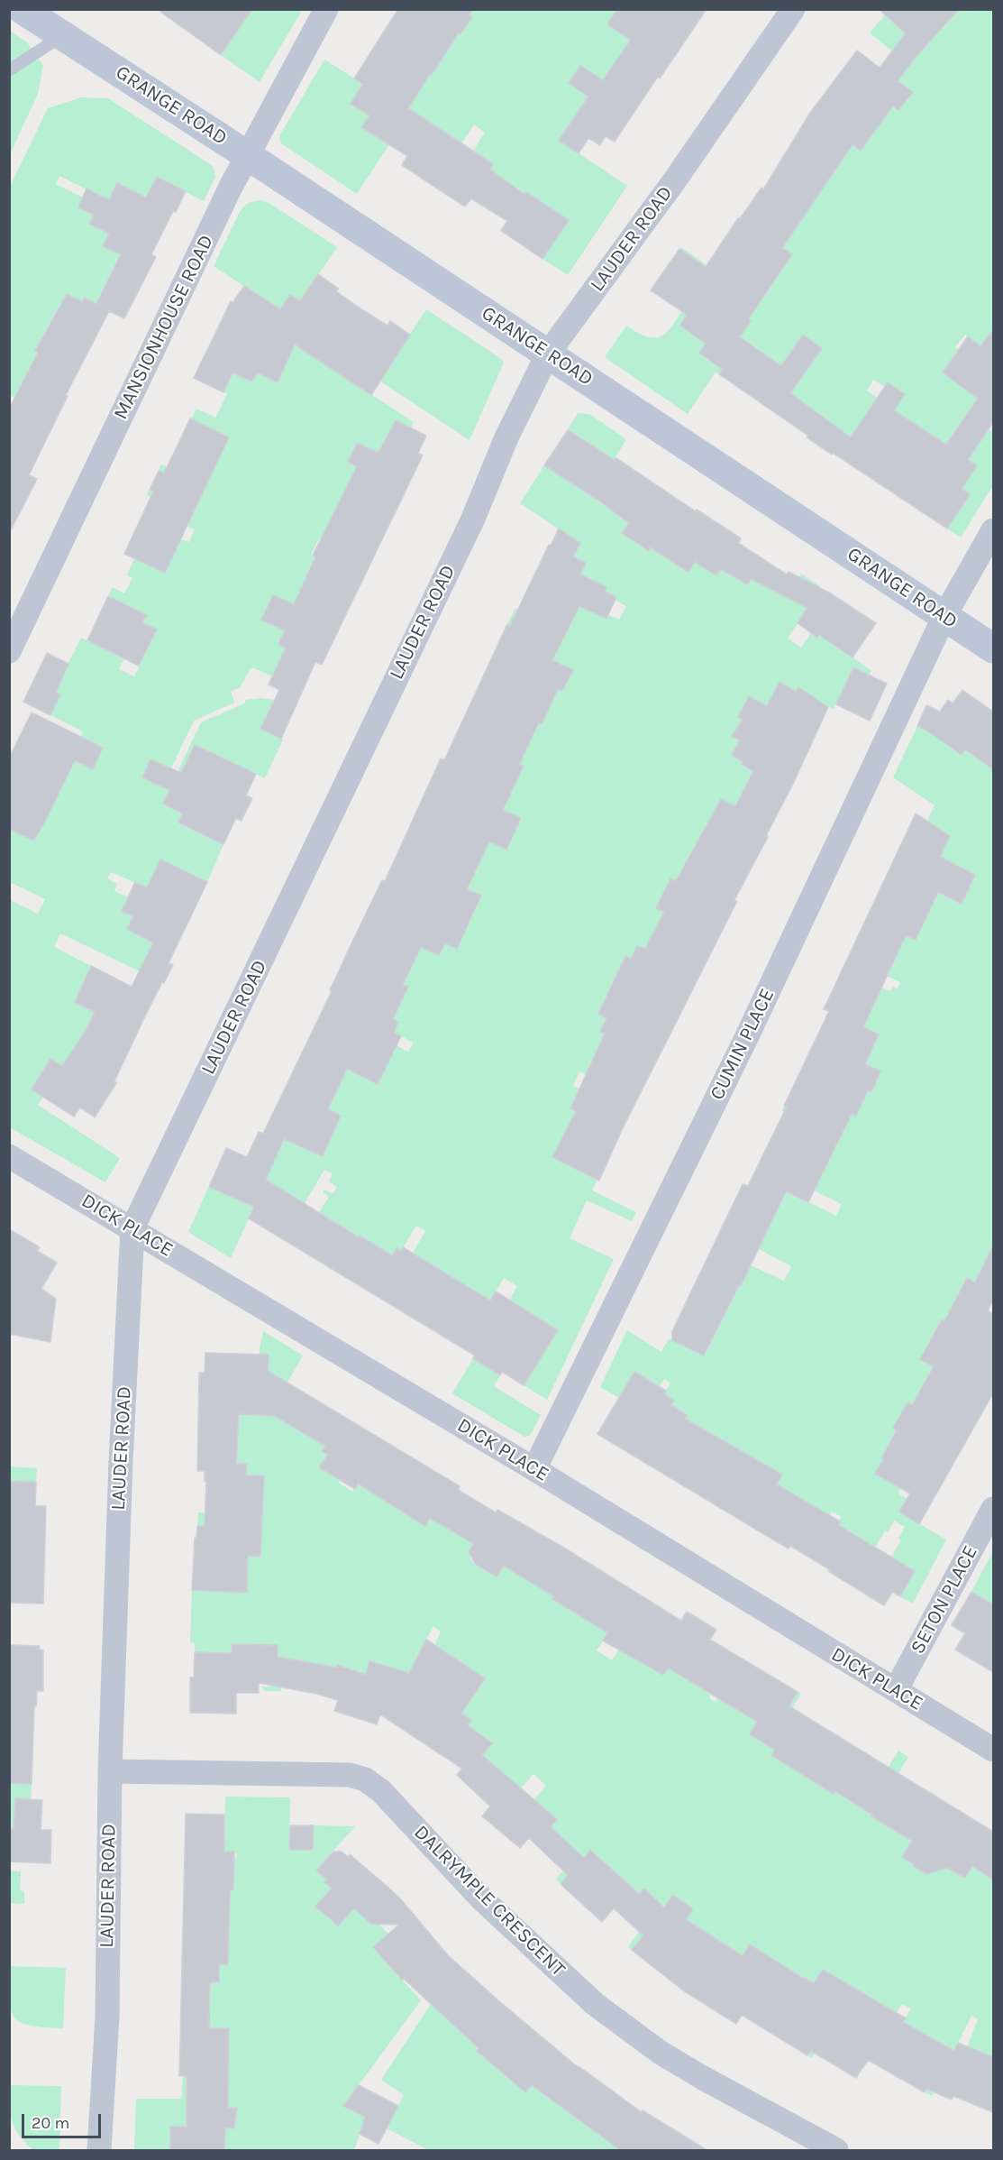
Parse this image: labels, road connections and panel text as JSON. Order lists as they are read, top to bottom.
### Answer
{
  "streets": {
    "street": [
      "GRANGE ROAD",
      "LAUDER ROAD",
      "MANSIONHOUSE ROAD",
      "CUMIN PLACE",
      "DICK PLACE",
      "SETON PLACE",
      "DALRYMPLE CRESCENT"
    ]
  },
  "crossings": [
    ["GRANGE ROAD", "LAUDER ROAD"],
    ["GRANGE ROAD", "MANSIONHOUSE ROAD"],
    ["GRANGE ROAD", "CUMIN PLACE"],
    ["LAUDER ROAD", "DICK PLACE"],
    ["LAUDER ROAD", "DALRYMPLE CRESCENT"],
    ["CUMIN PLACE", "DICK PLACE"],
    ["DICK PLACE", "SETON PLACE"]
  ],
  "scale_bar": "20 m"
}
